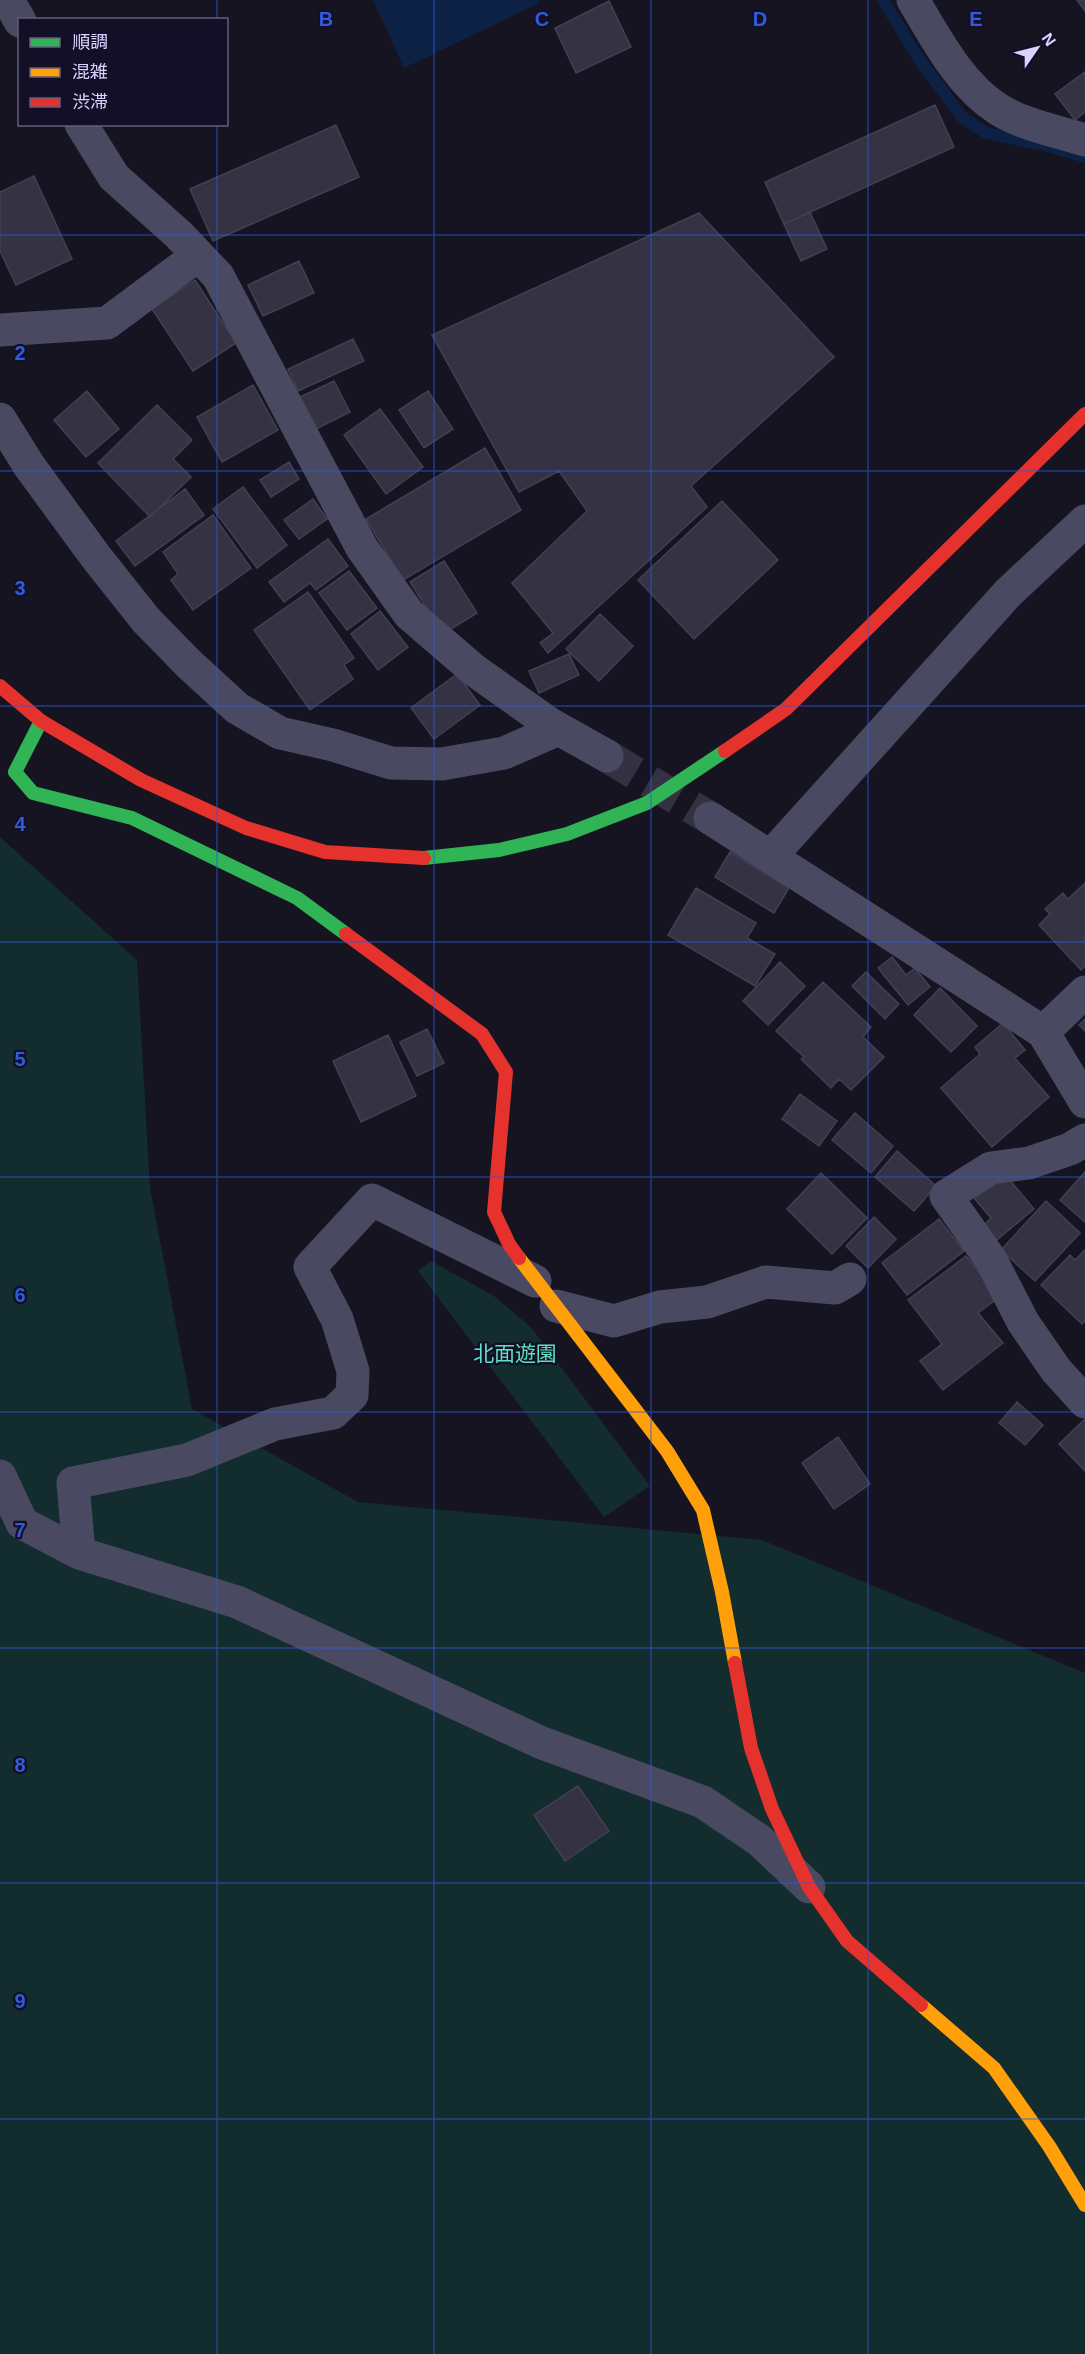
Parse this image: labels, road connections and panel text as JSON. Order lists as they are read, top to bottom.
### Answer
{
  "parks": ["北面遊園"],
  "legend": ["順調", "混雑", "渋滞"],
  "north": "top right",
  "grid": {
    "columns": [
      "B",
      "C",
      "D",
      "E"
    ],
    "rows": [
      "2",
      "3",
      "4",
      "5",
      "6",
      "7",
      "8",
      "9"
    ]
  }
}
